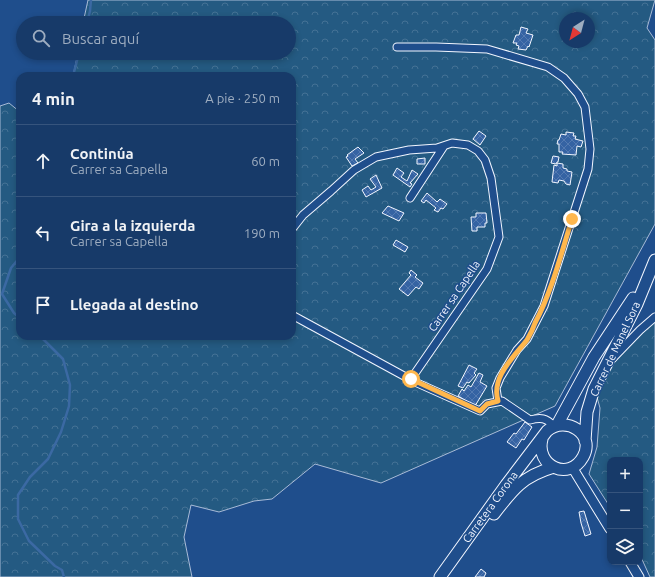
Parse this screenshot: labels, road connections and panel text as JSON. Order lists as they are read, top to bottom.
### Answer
{
  "streets": {
    "main road": ["Carrer de Manel Sora", "Carretera Corona"],
    "street": ["Carrer sa Capella"]
  },
  "crossings": [
    ["Carrer de Manel Sora", "Carretera Corona"]
  ],
  "north": "bottom left",
  "page": {
    "search": "Buscar aquí",
    "heading": ["4 min", "A pie · 250 m"],
    "list": [
      ["Continúa", "Carrer sa Capella", "60 m"],
      ["Gira a la izquierda", "Carrer sa Capella", "190 m"],
      "Llegada al destino"
    ],
    "map_buttons": ["+", "−"]
  }
}
